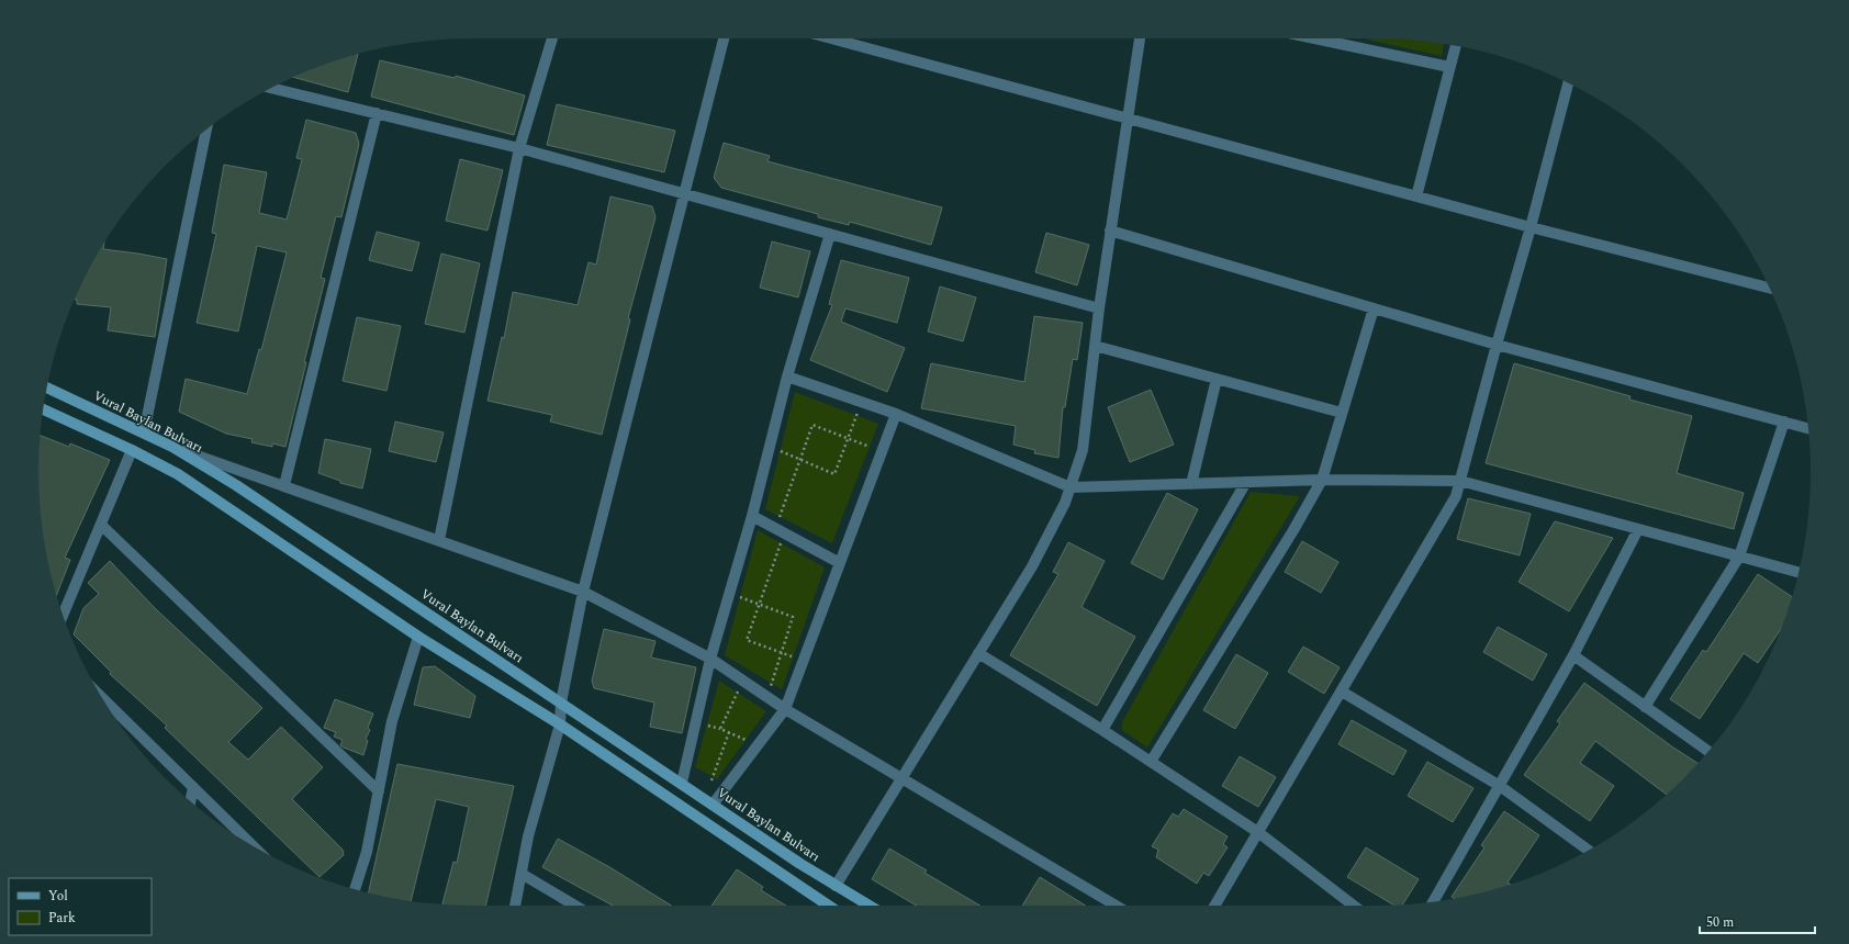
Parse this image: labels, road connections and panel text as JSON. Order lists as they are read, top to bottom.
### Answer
{
  "streets": {
    "main road": ["Vural Baylan Bulvarı"]
  },
  "legend": ["Yol", "Park"],
  "scale_bar": "50 m"
}
